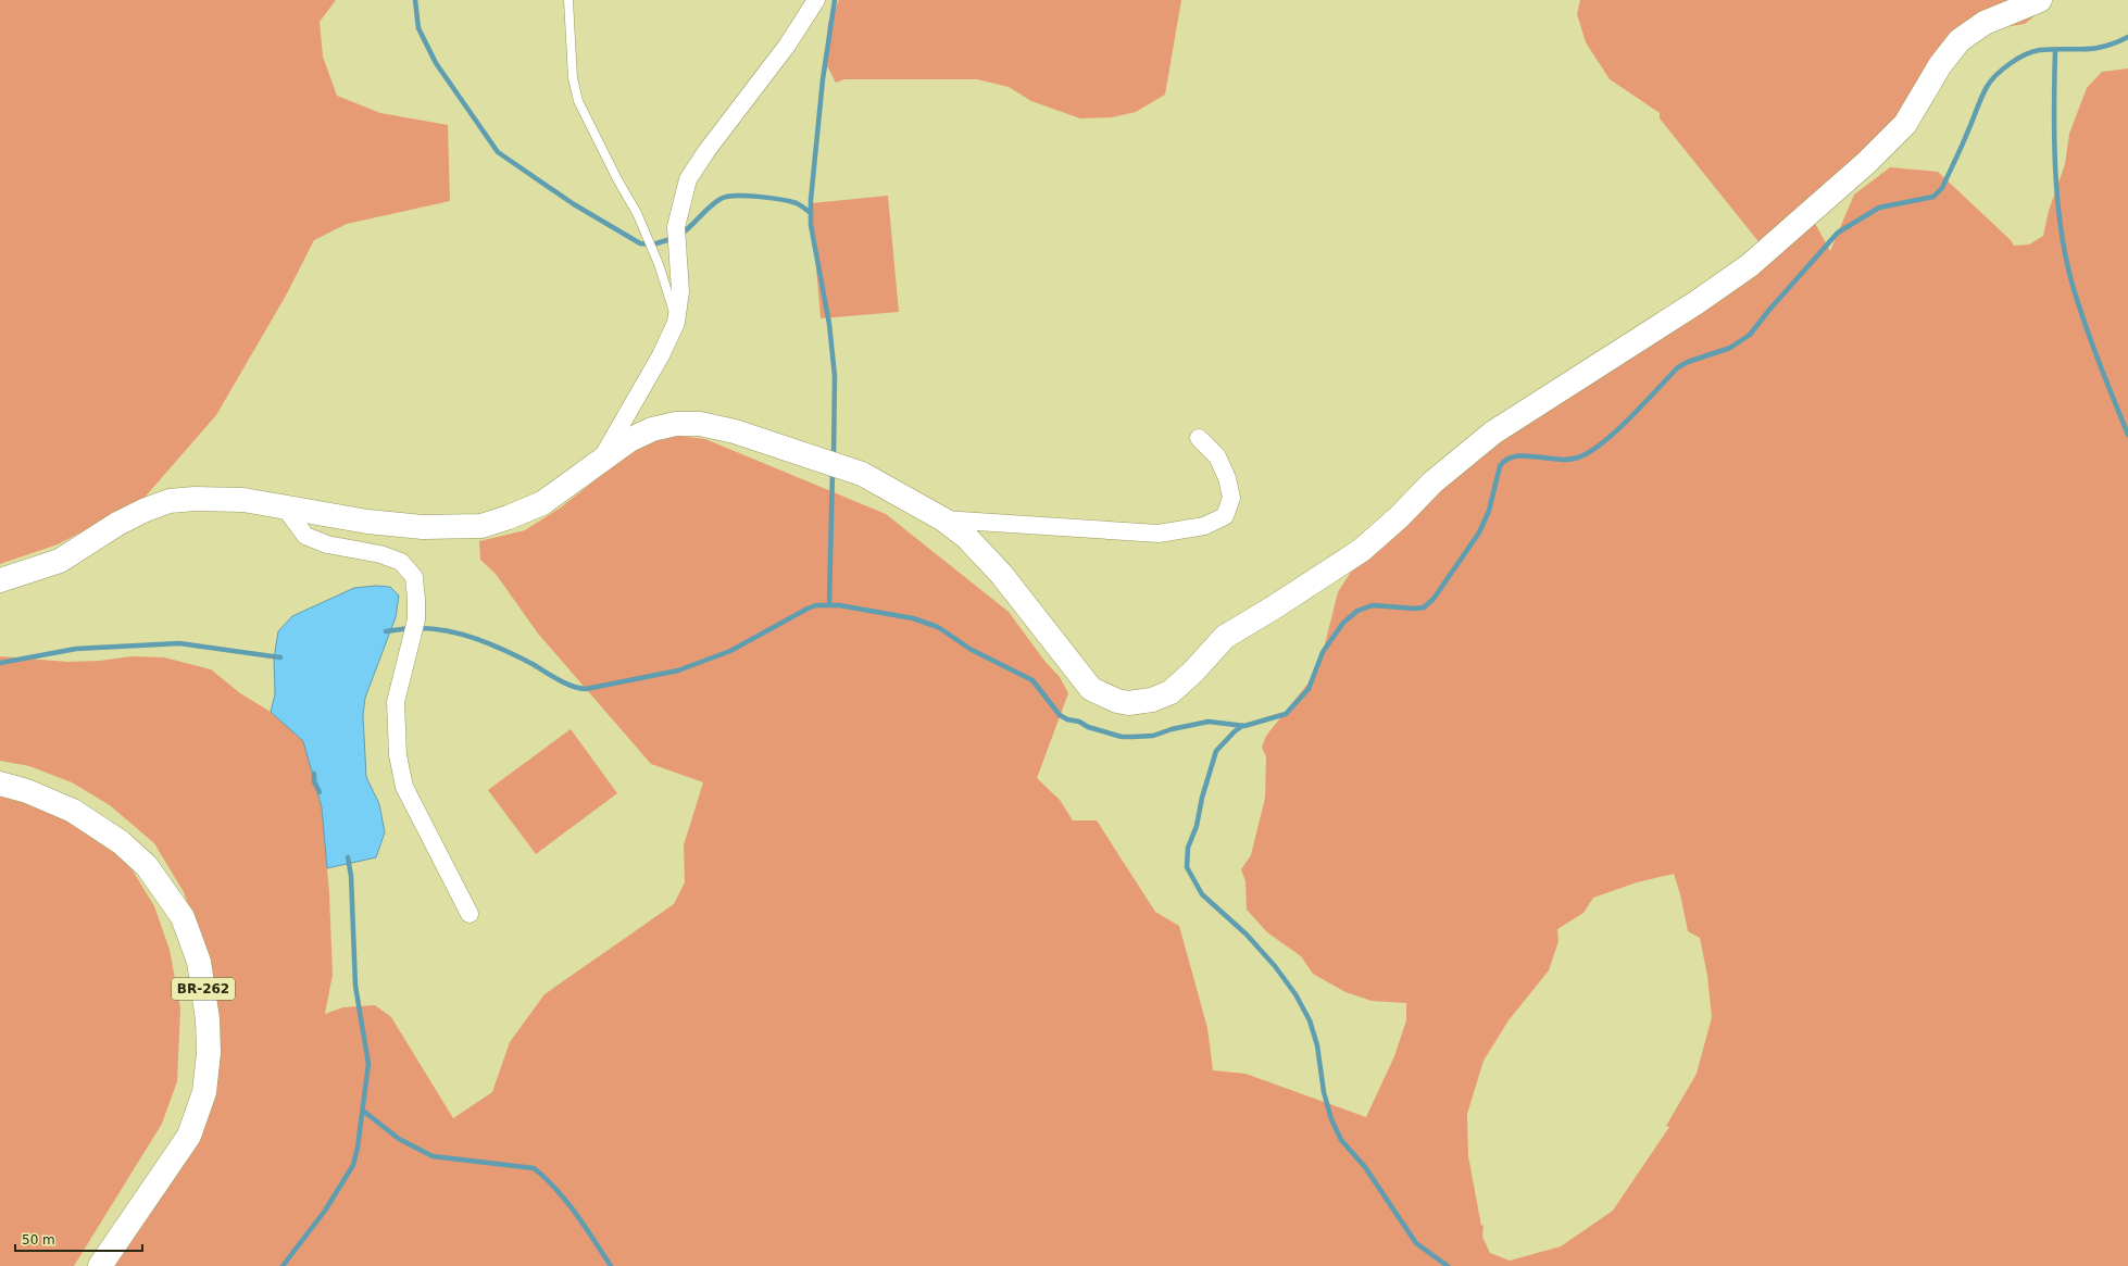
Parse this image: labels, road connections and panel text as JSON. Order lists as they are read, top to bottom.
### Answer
{
  "streets": {
    "main road": ["BR-262"]
  },
  "scale_bar": "50 m"
}
